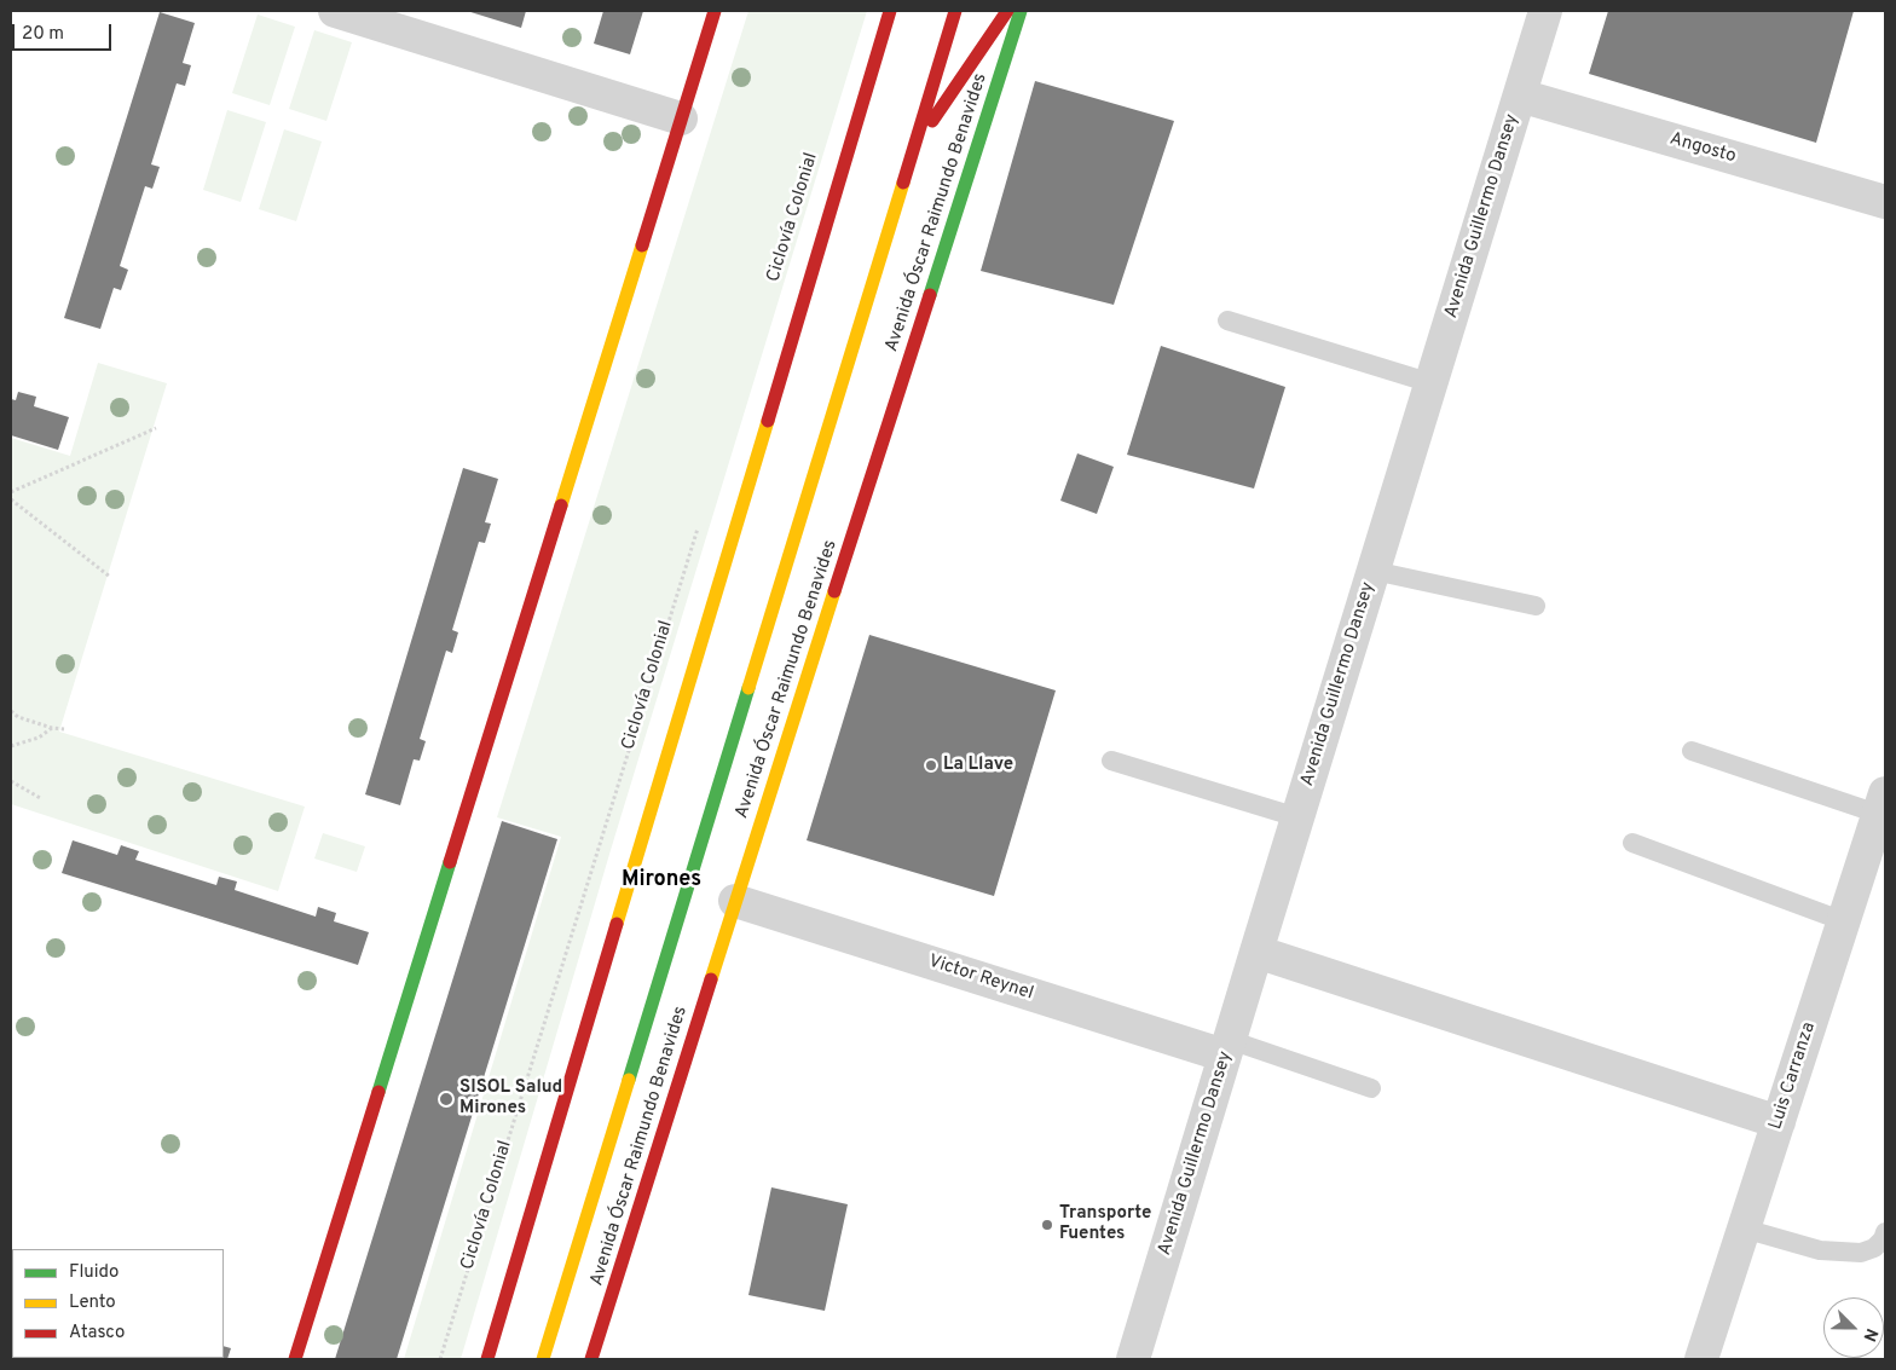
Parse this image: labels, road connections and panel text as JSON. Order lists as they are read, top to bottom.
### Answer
{
  "streets": {
    "main road": ["Avenida Óscar Raimundo Benavides"],
    "street": [
      "Angosto",
      "Avenida Guillermo Dansey",
      "Victor Reynel",
      "Luis Carranza"
    ],
    "path": ["Ciclovía Colonial"]
  },
  "crossings": [
    ["Angosto", "Avenida Guillermo Dansey"],
    ["Avenida Óscar Raimundo Benavides", "Victor Reynel"],
    ["Avenida Guillermo Dansey", "Victor Reynel"]
  ],
  "districts": ["Mirones"],
  "places": ["La Llave", "SISOL Salud Mirones", "Transporte Fuentes"],
  "legend": ["Fluido", "Lento", "Atasco"],
  "scale_bar": "20 m",
  "north": "bottom right"
}
